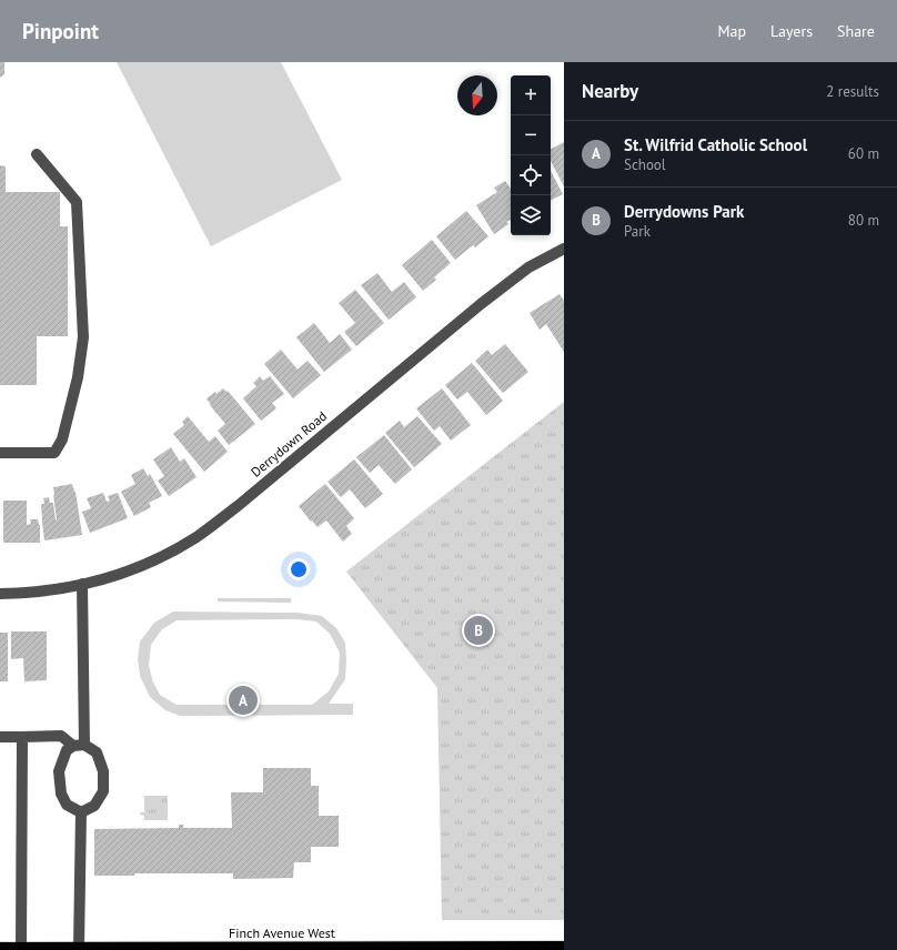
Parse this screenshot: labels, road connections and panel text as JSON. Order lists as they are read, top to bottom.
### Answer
{
  "streets": {
    "main road": ["Finch Avenue West"],
    "street": ["Derrydown Road"]
  },
  "north": "bottom",
  "page": {
    "header": "Pinpoint",
    "nav": ["Map", "Layers", "Share"],
    "heading": ["Nearby", "2 results"],
    "map_buttons": ["+", "−"],
    "list": [
      {
        "mark": "A",
        "name": "St. Wilfrid Catholic School",
        "note": "School",
        "value": "60 m"
      },
      {
        "mark": "B",
        "name": "Derrydowns Park",
        "note": "Park",
        "value": "80 m"
      }
    ],
    "pins": ["B", "A"]
  }
}
